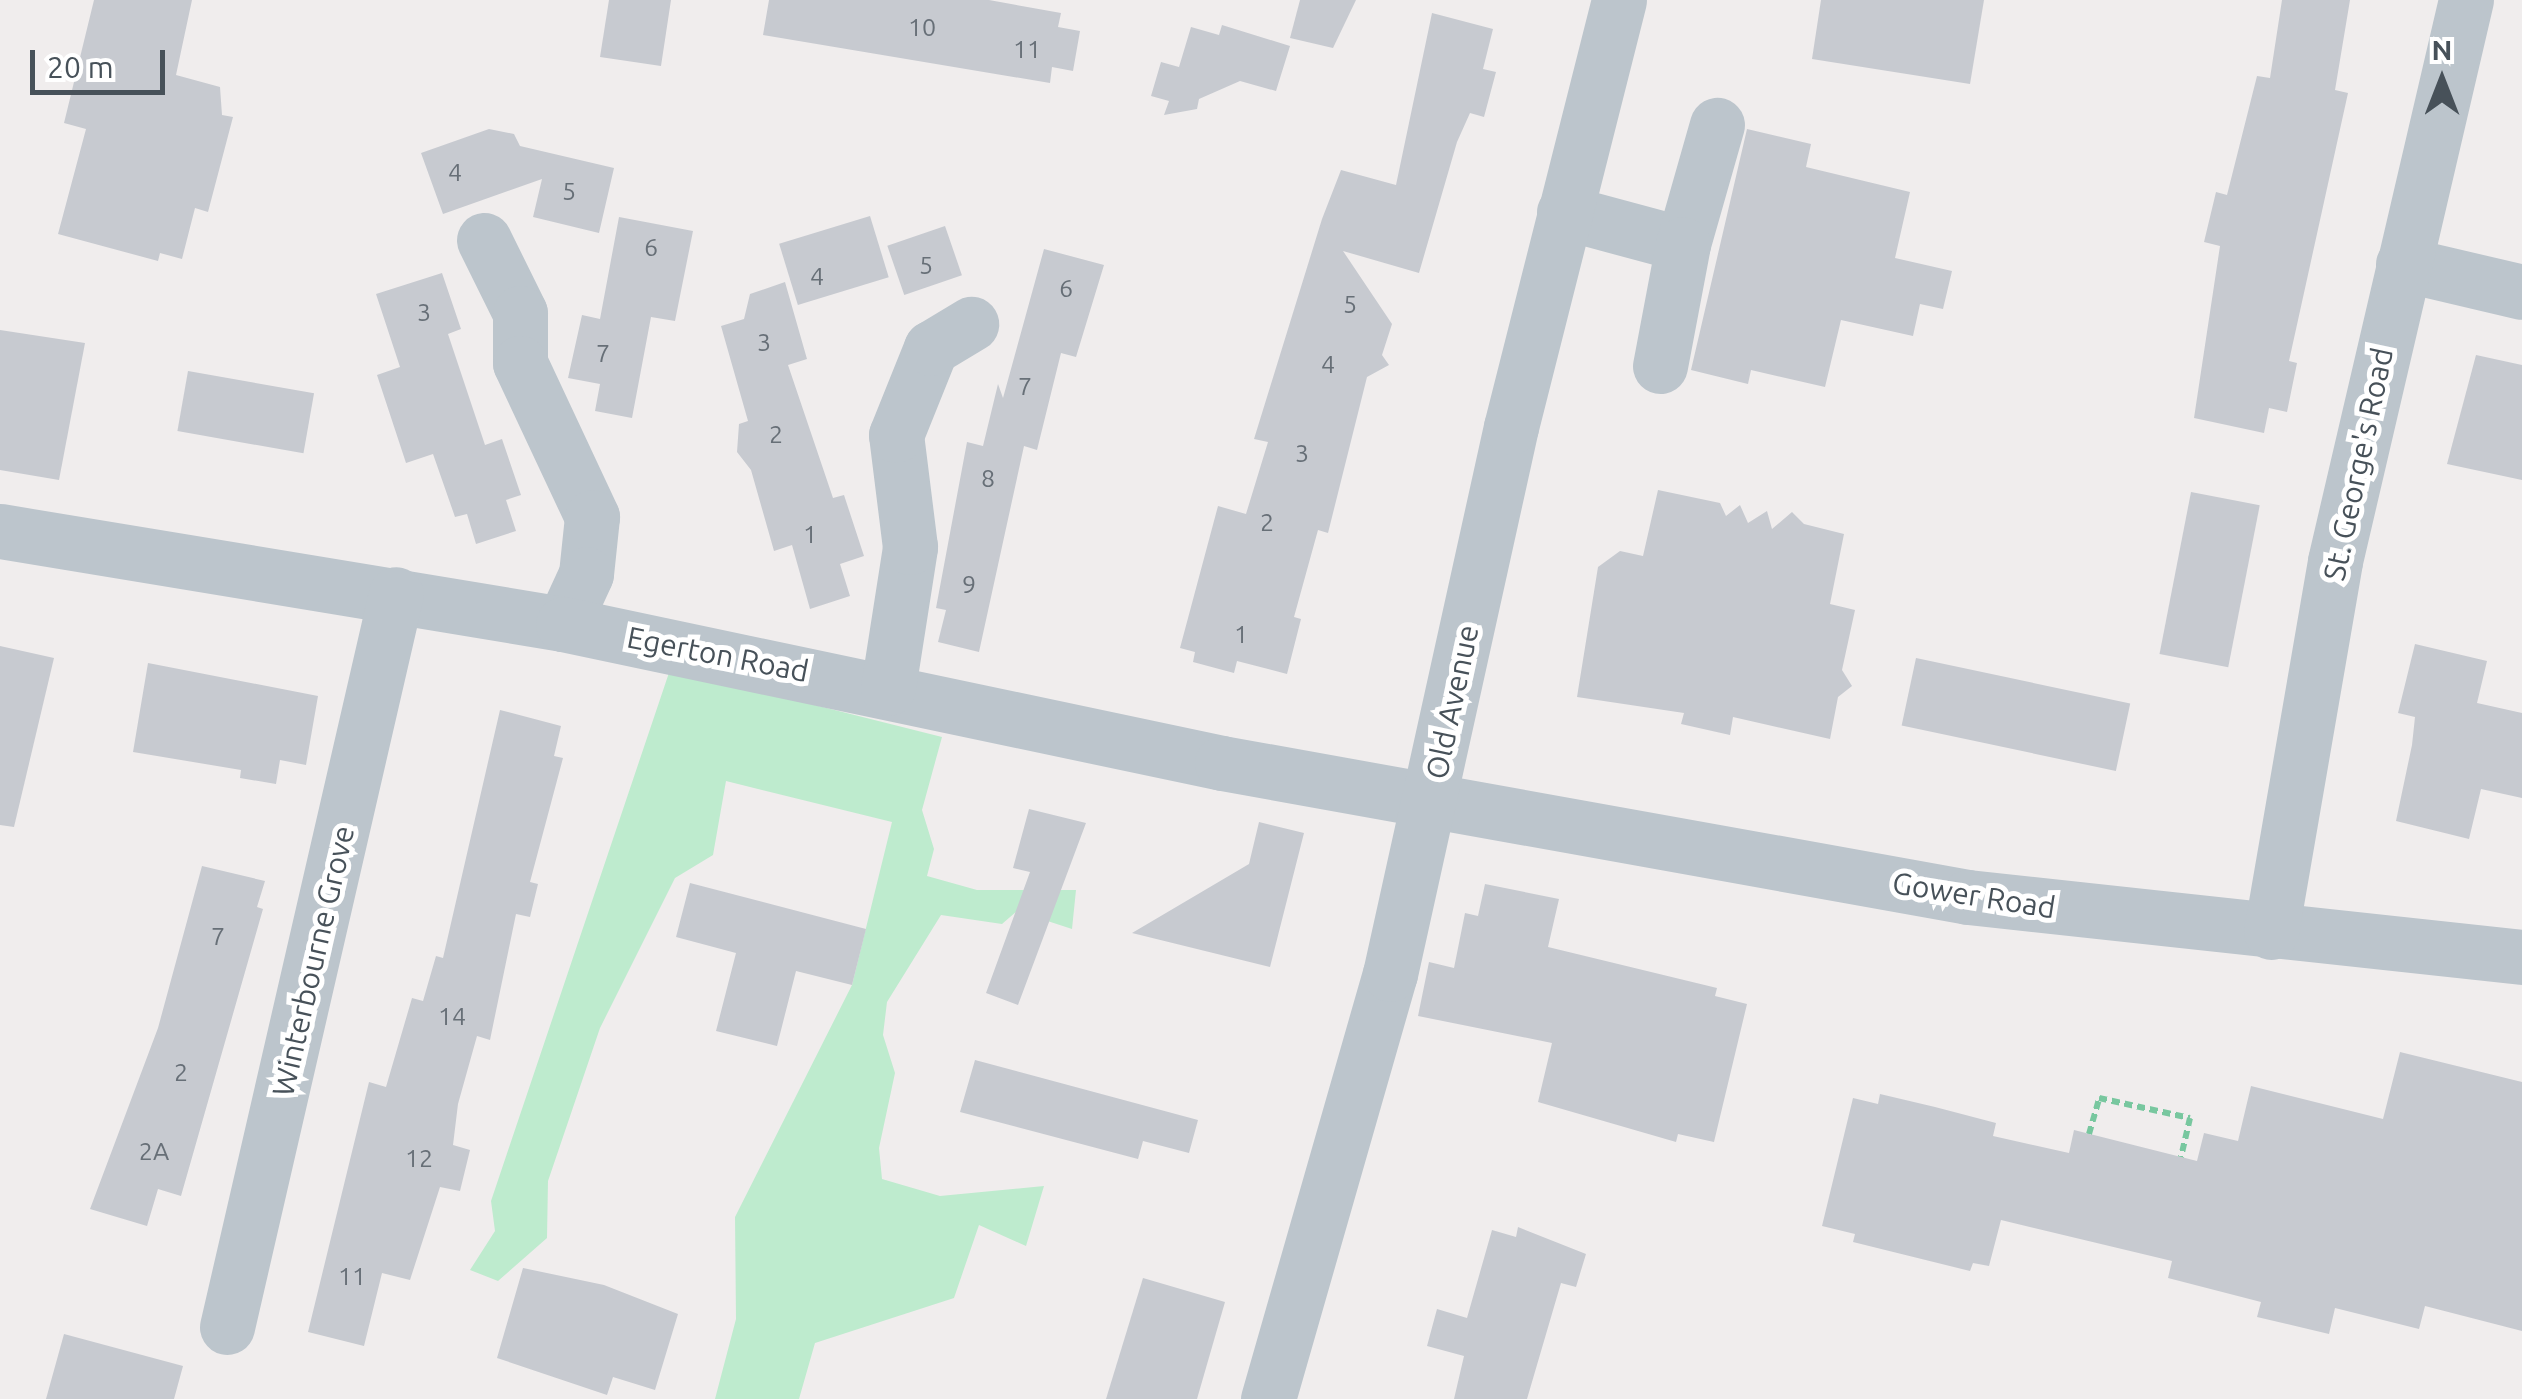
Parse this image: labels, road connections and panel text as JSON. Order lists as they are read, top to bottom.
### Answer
{
  "streets": {
    "street": [
      "St. George's Road",
      "Egerton Road",
      "Old Avenue",
      "Gower Road",
      "Winterbourne Grove"
    ]
  },
  "crossings": [
    ["St. George's Road", "Gower Road"],
    ["Egerton Road", "Old Avenue"],
    ["Egerton Road", "Gower Road"],
    ["Egerton Road", "Winterbourne Grove"],
    ["Old Avenue", "Gower Road"]
  ],
  "house_numbers": [
    "10",
    "11",
    "4",
    "5",
    "6",
    "5",
    "4",
    "6",
    "5",
    "3",
    "3",
    "7",
    "4",
    "7",
    "2",
    "3",
    "8",
    "2",
    "1",
    "9",
    "1",
    "7",
    "14",
    "2",
    "2A",
    "12",
    "11"
  ],
  "scale_bar": "20 m",
  "north": "top"
}
